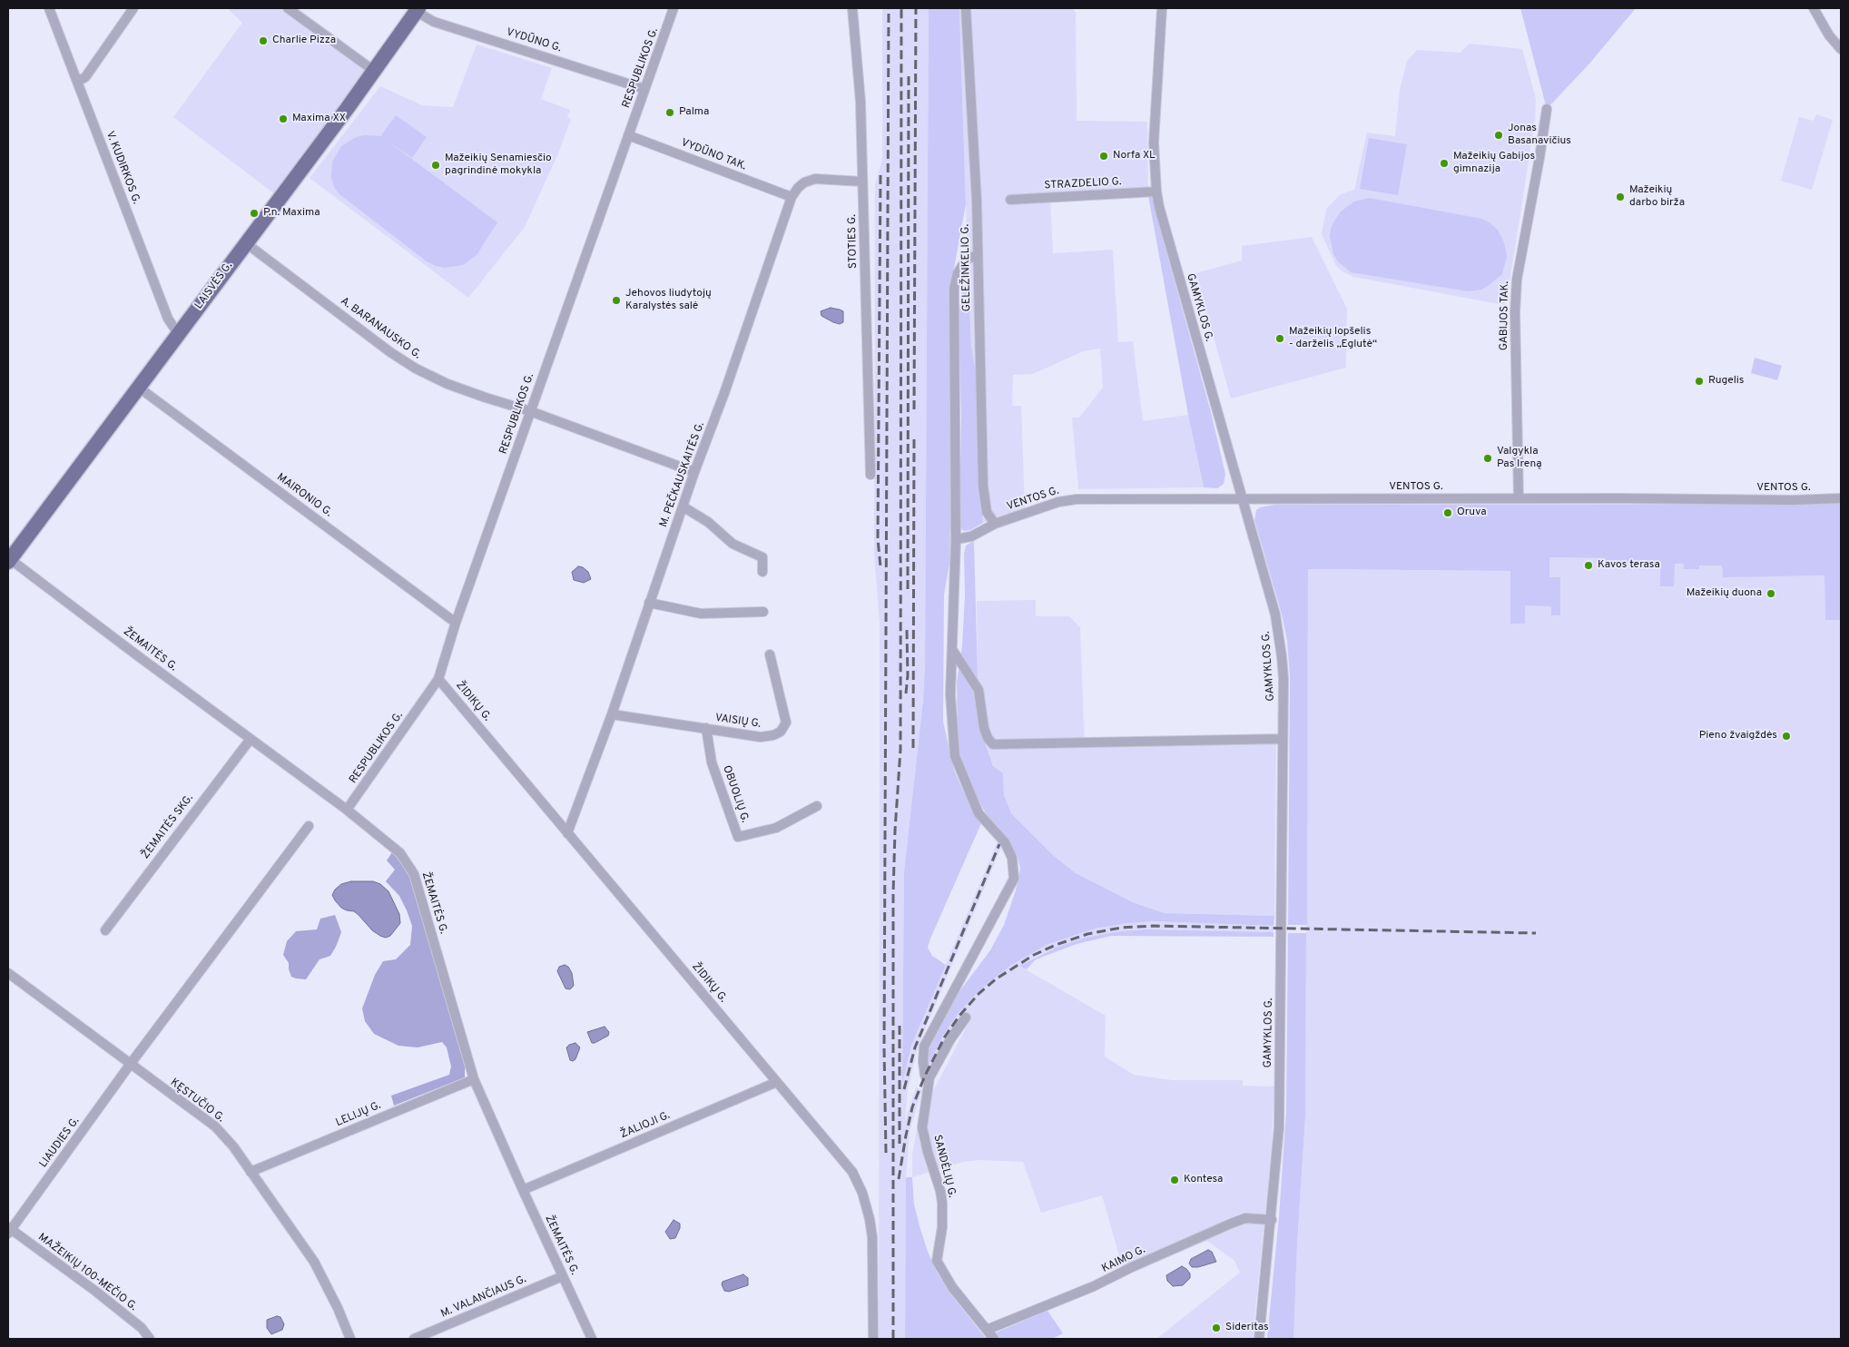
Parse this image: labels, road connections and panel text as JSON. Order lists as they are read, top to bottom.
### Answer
{
  "streets": {
    "main road": ["LAISVĖS G."],
    "street": [
      "VYDŪNO G.",
      "RESPUBLIKOS G.",
      "VYDŪNO TAK.",
      "V. KUDIRKOS G.",
      "STRAZDELIO G.",
      "STOTIES G.",
      "GELEŽINKELIO G.",
      "GAMYKLOS G.",
      "GABIJOS TAK.",
      "A. BARANAUSKO G.",
      "M. PEČKAUSKAITĖS G.",
      "VENTOS G.",
      "MAIRONIO G.",
      "ŽEMAITĖS G.",
      "ŽIDIKŲ G.",
      "VAISIŲ G.",
      "OBUOLIŲ G.",
      "ŽEMAITĖS SKG.",
      "KĘSTUČIO G.",
      "LELIJŲ G.",
      "ŽALIOJI G.",
      "LIAUDIES G.",
      "SANDĖLIŲ G.",
      "KAIMO G.",
      "MAŽEIKIŲ 100-MEČIO G.",
      "M. VALANČIAUS G."
    ]
  },
  "crossings": [
    ["VYDŪNO G.", "RESPUBLIKOS G."],
    ["VYDŪNO G.", "LAISVĖS G."],
    ["RESPUBLIKOS G.", "VYDŪNO TAK."],
    ["RESPUBLIKOS G.", "A. BARANAUSKO G."],
    ["RESPUBLIKOS G.", "MAIRONIO G."],
    ["RESPUBLIKOS G.", "ŽEMAITĖS G."],
    ["RESPUBLIKOS G.", "ŽIDIKŲ G."],
    ["VYDŪNO TAK.", "M. PEČKAUSKAITĖS G."],
    ["V. KUDIRKOS G.", "LAISVĖS G."],
    ["STRAZDELIO G.", "GAMYKLOS G."],
    ["STOTIES G.", "M. PEČKAUSKAITĖS G."],
    ["GELEŽINKELIO G.", "VENTOS G."],
    ["LAISVĖS G.", "A. BARANAUSKO G."],
    ["LAISVĖS G.", "MAIRONIO G."],
    ["LAISVĖS G.", "ŽEMAITĖS G."],
    ["GAMYKLOS G.", "VENTOS G."],
    ["GAMYKLOS G.", "KAIMO G."],
    ["GABIJOS TAK.", "VENTOS G."],
    ["A. BARANAUSKO G.", "M. PEČKAUSKAITĖS G."],
    ["M. PEČKAUSKAITĖS G.", "ŽIDIKŲ G."],
    ["M. PEČKAUSKAITĖS G.", "VAISIŲ G."],
    ["ŽEMAITĖS G.", "ŽEMAITĖS SKG."],
    ["ŽEMAITĖS G.", "LELIJŲ G."],
    ["ŽEMAITĖS G.", "ŽALIOJI G."],
    ["ŽEMAITĖS G.", "M. VALANČIAUS G."],
    ["ŽIDIKŲ G.", "ŽALIOJI G."],
    ["VAISIŲ G.", "OBUOLIŲ G."],
    ["KĘSTUČIO G.", "LELIJŲ G."],
    ["KĘSTUČIO G.", "LIAUDIES G."],
    ["LIAUDIES G.", "MAŽEIKIŲ 100-MEČIO G."],
    ["SANDĖLIŲ G.", "KAIMO G."]
  ],
  "places": [
    "Charlie Pizza",
    "Palma",
    "Maxima XX",
    "Jonas Basanavičius",
    "Norfa XL",
    "Mažeikių Gabijos gimnazija",
    "Mažeikių Senamiesčio pagrindinė mokykla",
    "Mažeikių darbo birža",
    "P.n. Maxima",
    "Jehovos liudytojų Karalystės salė",
    "Mažeikių lopšelis - darželis „Eglutė“",
    "Rugelis",
    "Valgykla Pas Ireną",
    "Oruva",
    "Kavos terasa",
    "Mažeikių duona",
    "Pieno žvaigždės",
    "Kontesa",
    "Sideritas"
  ]
}
